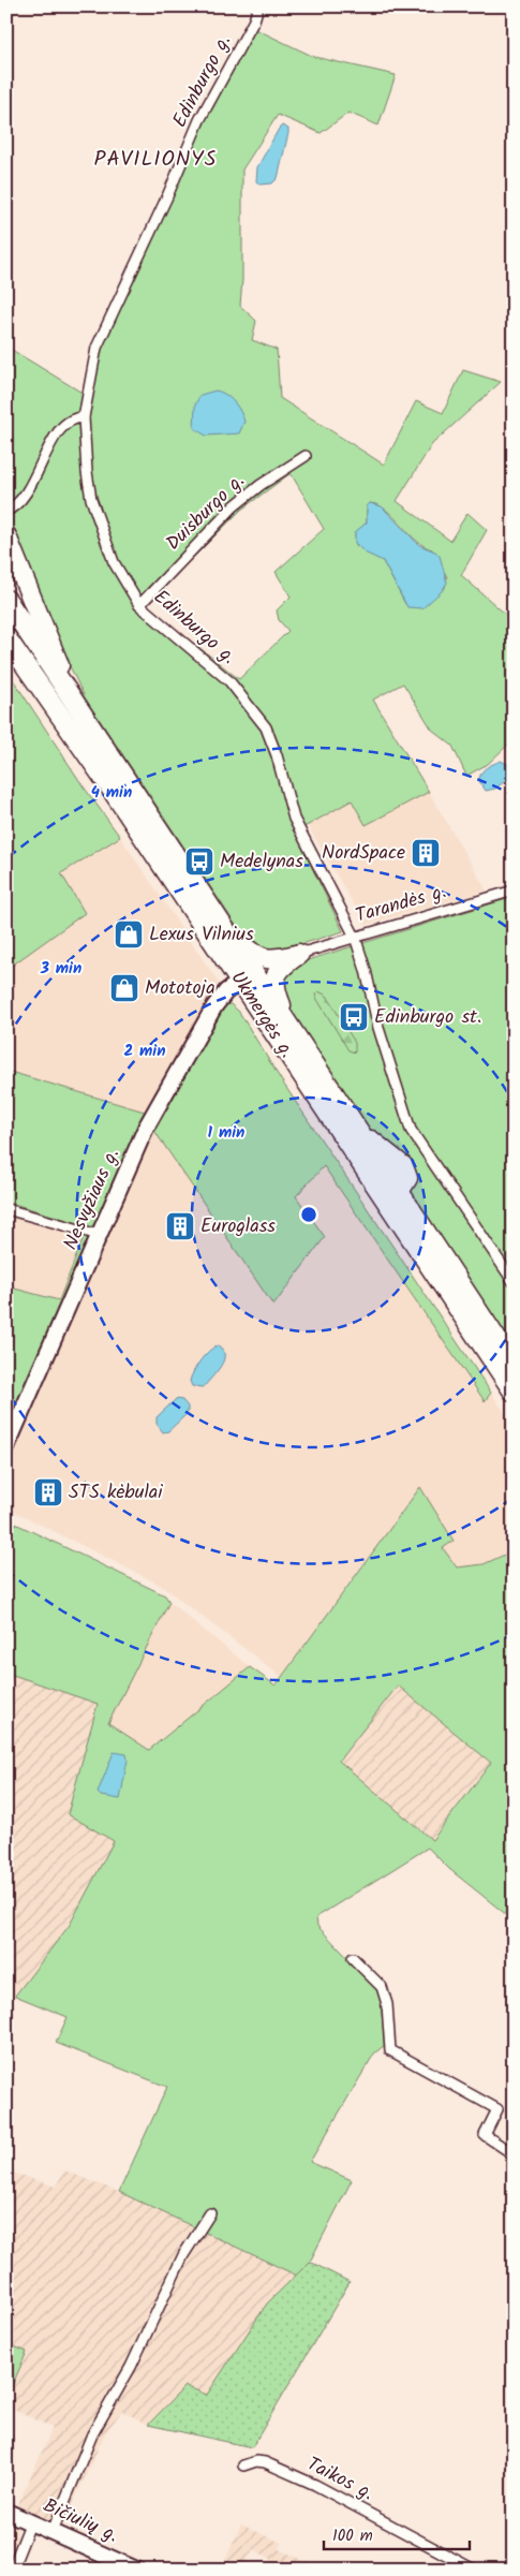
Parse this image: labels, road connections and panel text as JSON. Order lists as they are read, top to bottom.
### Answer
{
  "streets": {
    "highway": ["Ukmergės g."],
    "street": [
      "Edinburgo g.",
      "Duisburgo g.",
      "Tarandės g.",
      "Nesvyžiaus g.",
      "Taikos g.",
      "Bičiulių g."
    ]
  },
  "crossings": [
    ["Edinburgo g.", "Duisburgo g."],
    ["Edinburgo g.", "Tarandės g."],
    ["Ukmergės g.", "Nesvyžiaus g."]
  ],
  "districts": ["PAVILIONYS"],
  "places": {
    "building": ["NordSpace", "Euroglass", "STS kėbulai"],
    "bus stop": ["Medelynas", "Edinburgo st."],
    "shop": ["Lexus Vilnius", "Mototoja"]
  },
  "scale_bar": "100 m",
  "rings": [
    "4 min",
    "3 min",
    "2 min",
    "1 min"
  ]
}
